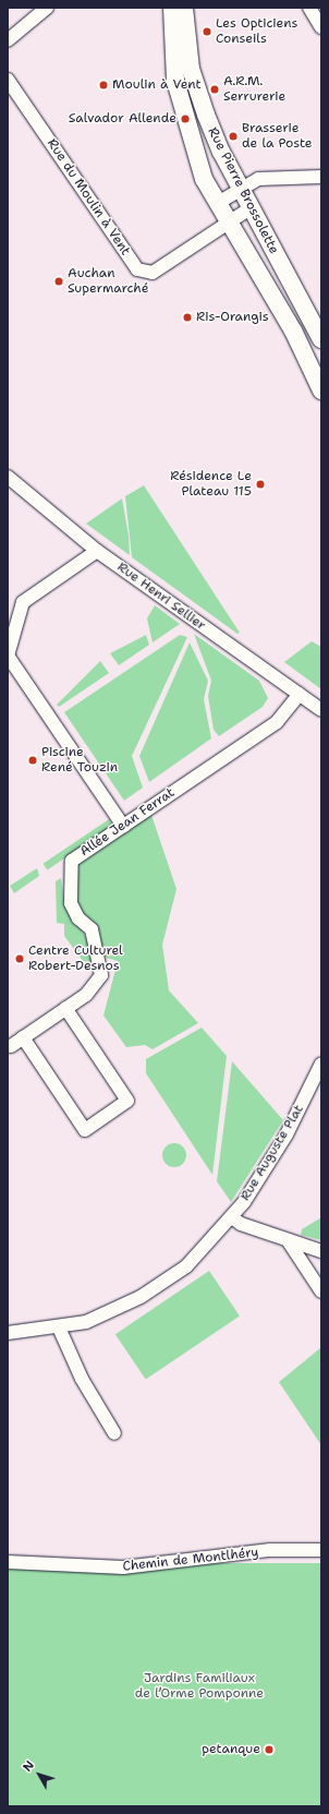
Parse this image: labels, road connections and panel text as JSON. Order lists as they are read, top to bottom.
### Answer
{
  "streets": {
    "main road": ["Rue Pierre Brossolette"],
    "street": [
      "Rue du Moulin à Vent",
      "Rue Henri Sellier",
      "Allée Jean Ferrat",
      "Rue Auguste Plat",
      "Chemin de Montlhéry"
    ]
  },
  "crossings": [
    ["Rue Pierre Brossolette", "Rue du Moulin à Vent"],
    ["Rue Henri Sellier", "Allée Jean Ferrat"]
  ],
  "parks": ["Jardins Familiaux de l’Orme Pomponne"],
  "places": [
    "Les Opticiens Conseils",
    "Moulin à Vent",
    "A.R.M. Serrurerie",
    "Salvador Allende",
    "Brasserie de la Poste",
    "Auchan Supermarché",
    "Ris-Orangis",
    "Résidence Le Plateau 115",
    "Piscine René Touzin",
    "Centre Culturel Robert-Desnos",
    "petanque"
  ],
  "north": "top left"
}
